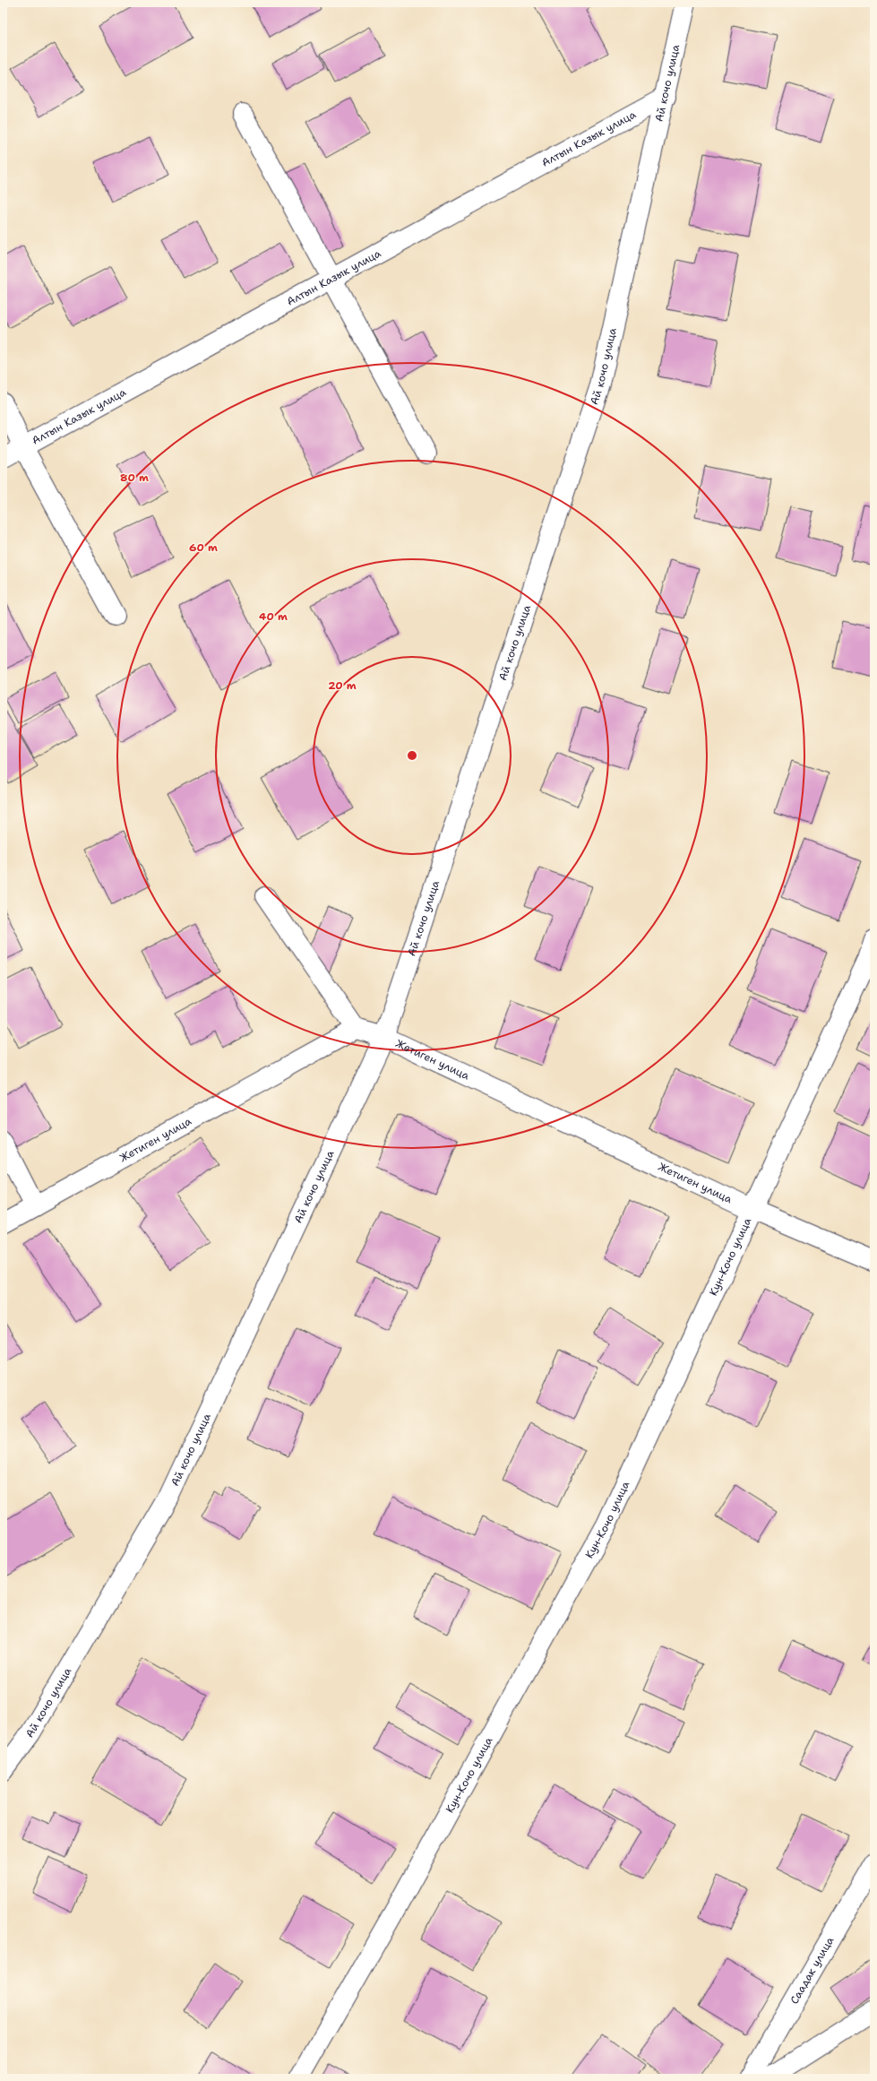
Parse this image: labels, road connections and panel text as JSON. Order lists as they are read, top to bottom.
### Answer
{
  "streets": {
    "street": [
      "Ай кочо улица",
      "Алтын Казык улица",
      "Жетиген улица",
      "Кун-Кочо улица",
      "Саадак улица"
    ]
  },
  "crossings": [
    ["Ай кочо улица", "Алтын Казык улица"],
    ["Ай кочо улица", "Жетиген улица"],
    ["Жетиген улица", "Кун-Кочо улица"]
  ],
  "rings": [
    "80 m",
    "60 m",
    "40 m",
    "20 m"
  ]
}
